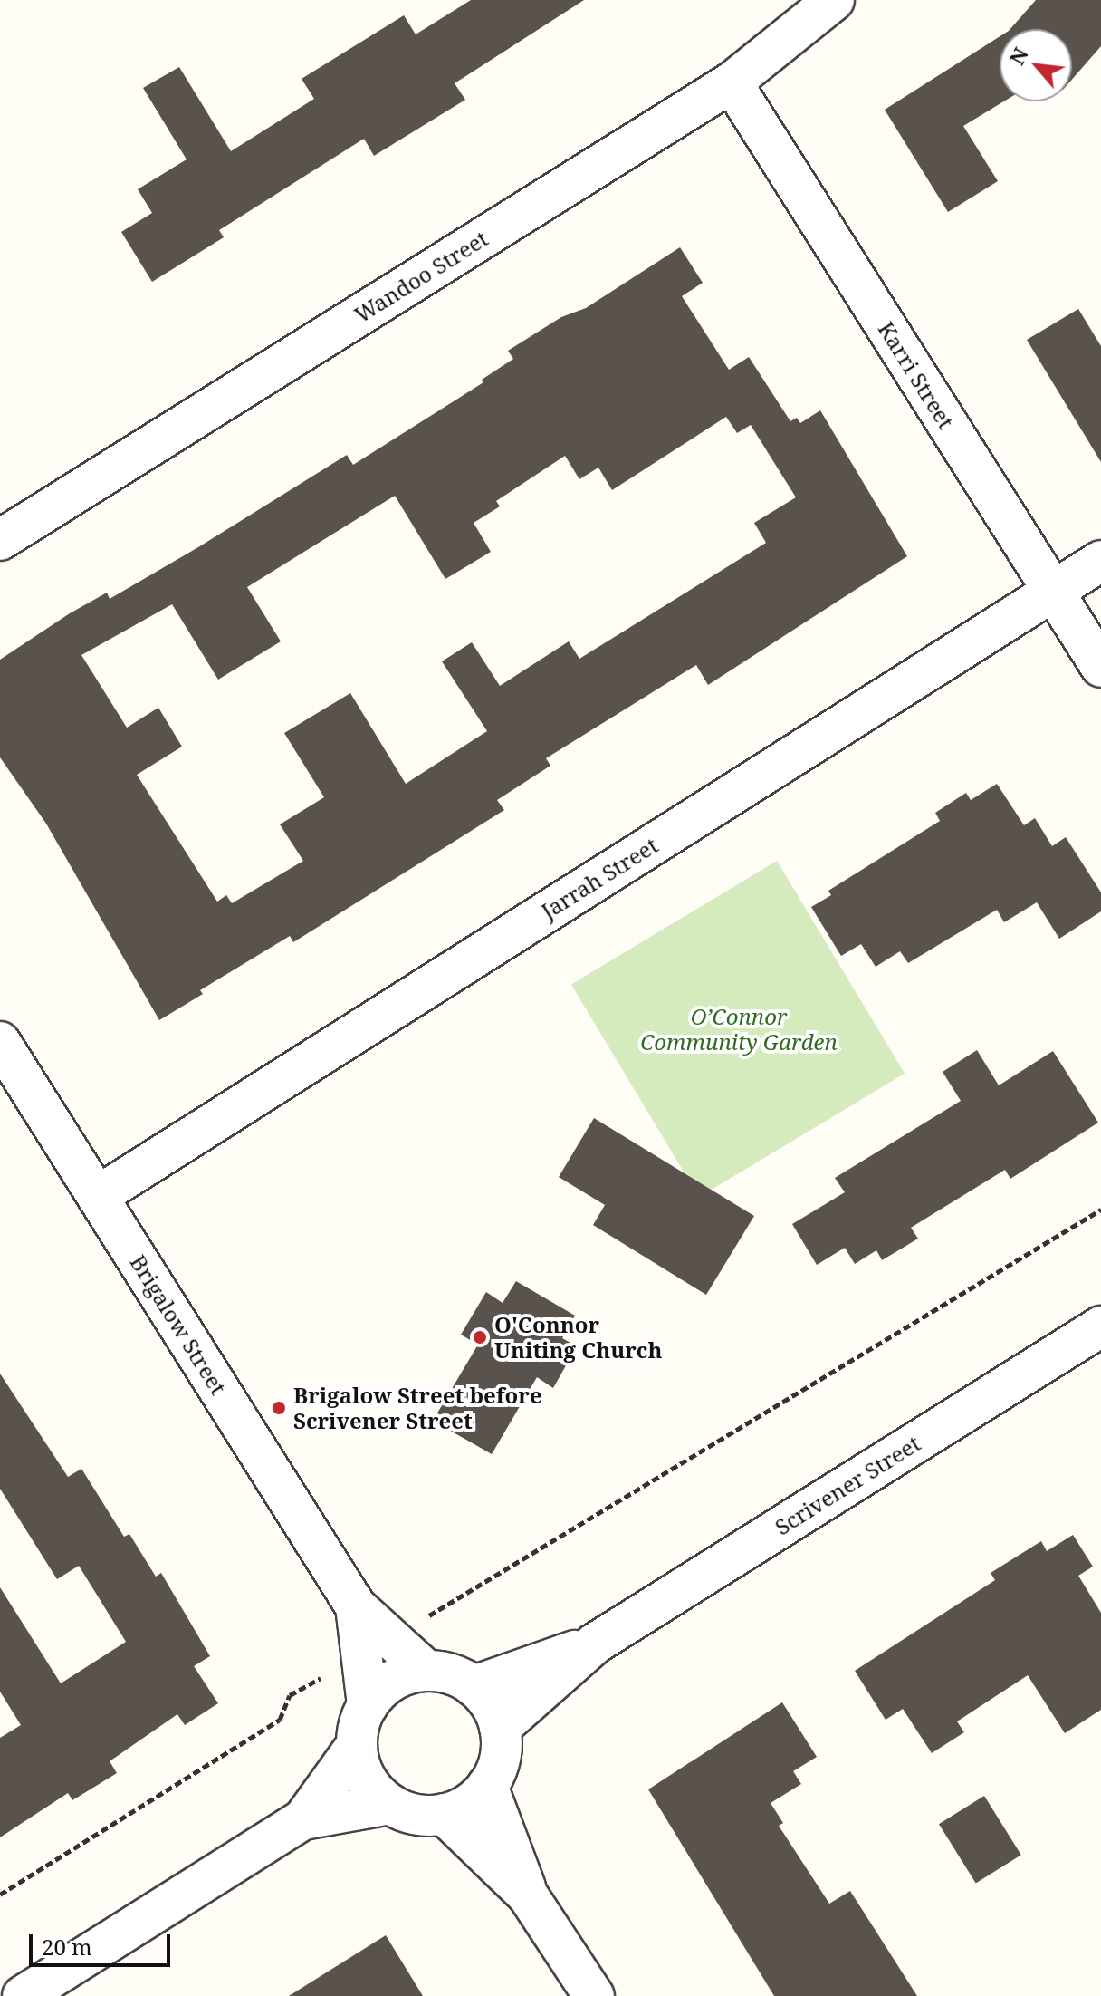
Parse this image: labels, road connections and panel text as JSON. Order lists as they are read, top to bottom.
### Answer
{
  "streets": {
    "street": [
      "Wandoo Street",
      "Karri Street",
      "Jarrah Street",
      "Brigalow Street",
      "Scrivener Street"
    ]
  },
  "crossings": [
    ["Wandoo Street", "Karri Street"],
    ["Karri Street", "Jarrah Street"],
    ["Jarrah Street", "Brigalow Street"],
    ["Brigalow Street", "Scrivener Street"]
  ],
  "parks": ["O’Connor Community Garden"],
  "places": ["O'Connor Uniting Church", "Brigalow Street before Scrivener Street"],
  "scale_bar": "20 m",
  "north": "top left"
}
